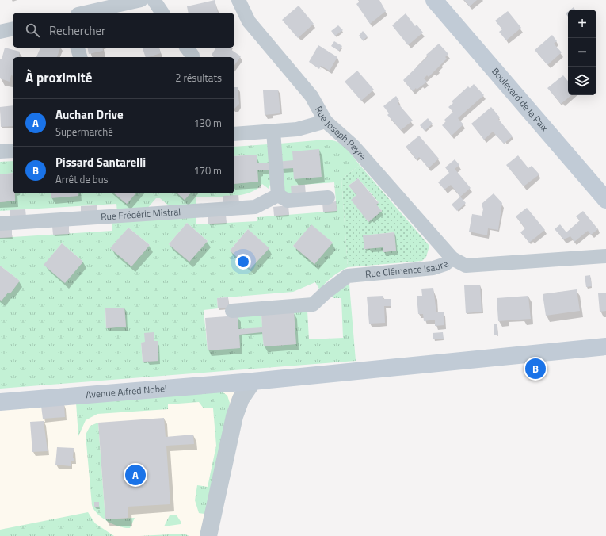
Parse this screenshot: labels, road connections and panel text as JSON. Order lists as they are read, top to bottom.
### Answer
{
  "streets": {
    "main road": ["Boulevard de la Paix", "Avenue Alfred Nobel"],
    "street": ["Rue Joseph Peyre", "Rue Frédéric Mistral", "Rue Clémence Isaure"]
  },
  "crossings": [
    ["Rue Joseph Peyre", "Rue Clémence Isaure"]
  ],
  "page": {
    "map_buttons": ["+", "−"],
    "search": "Rechercher",
    "heading": ["À proximité", "2 résultats"],
    "list": [
      {
        "mark": "A",
        "name": "Auchan Drive",
        "note": "Supermarché",
        "value": "130 m"
      },
      {
        "mark": "B",
        "name": "Pissard Santarelli",
        "note": "Arrêt de bus",
        "value": "170 m"
      }
    ],
    "pins": ["B", "A"]
  }
}
